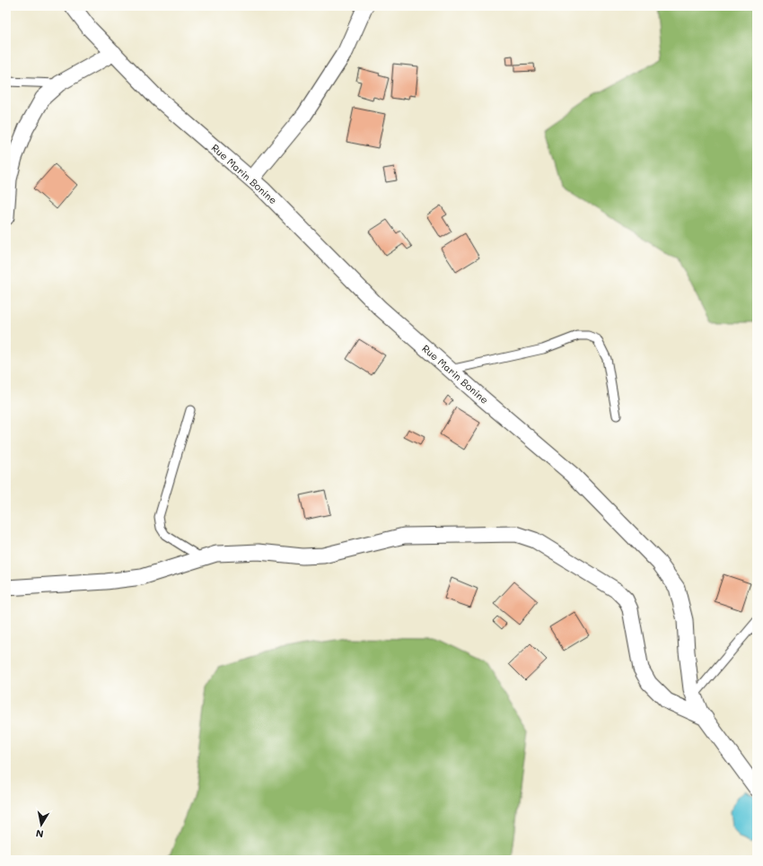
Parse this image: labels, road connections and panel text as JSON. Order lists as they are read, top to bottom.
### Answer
{
  "streets": {
    "street": ["Rue Marin Bonine"]
  },
  "north": "bottom"
}
